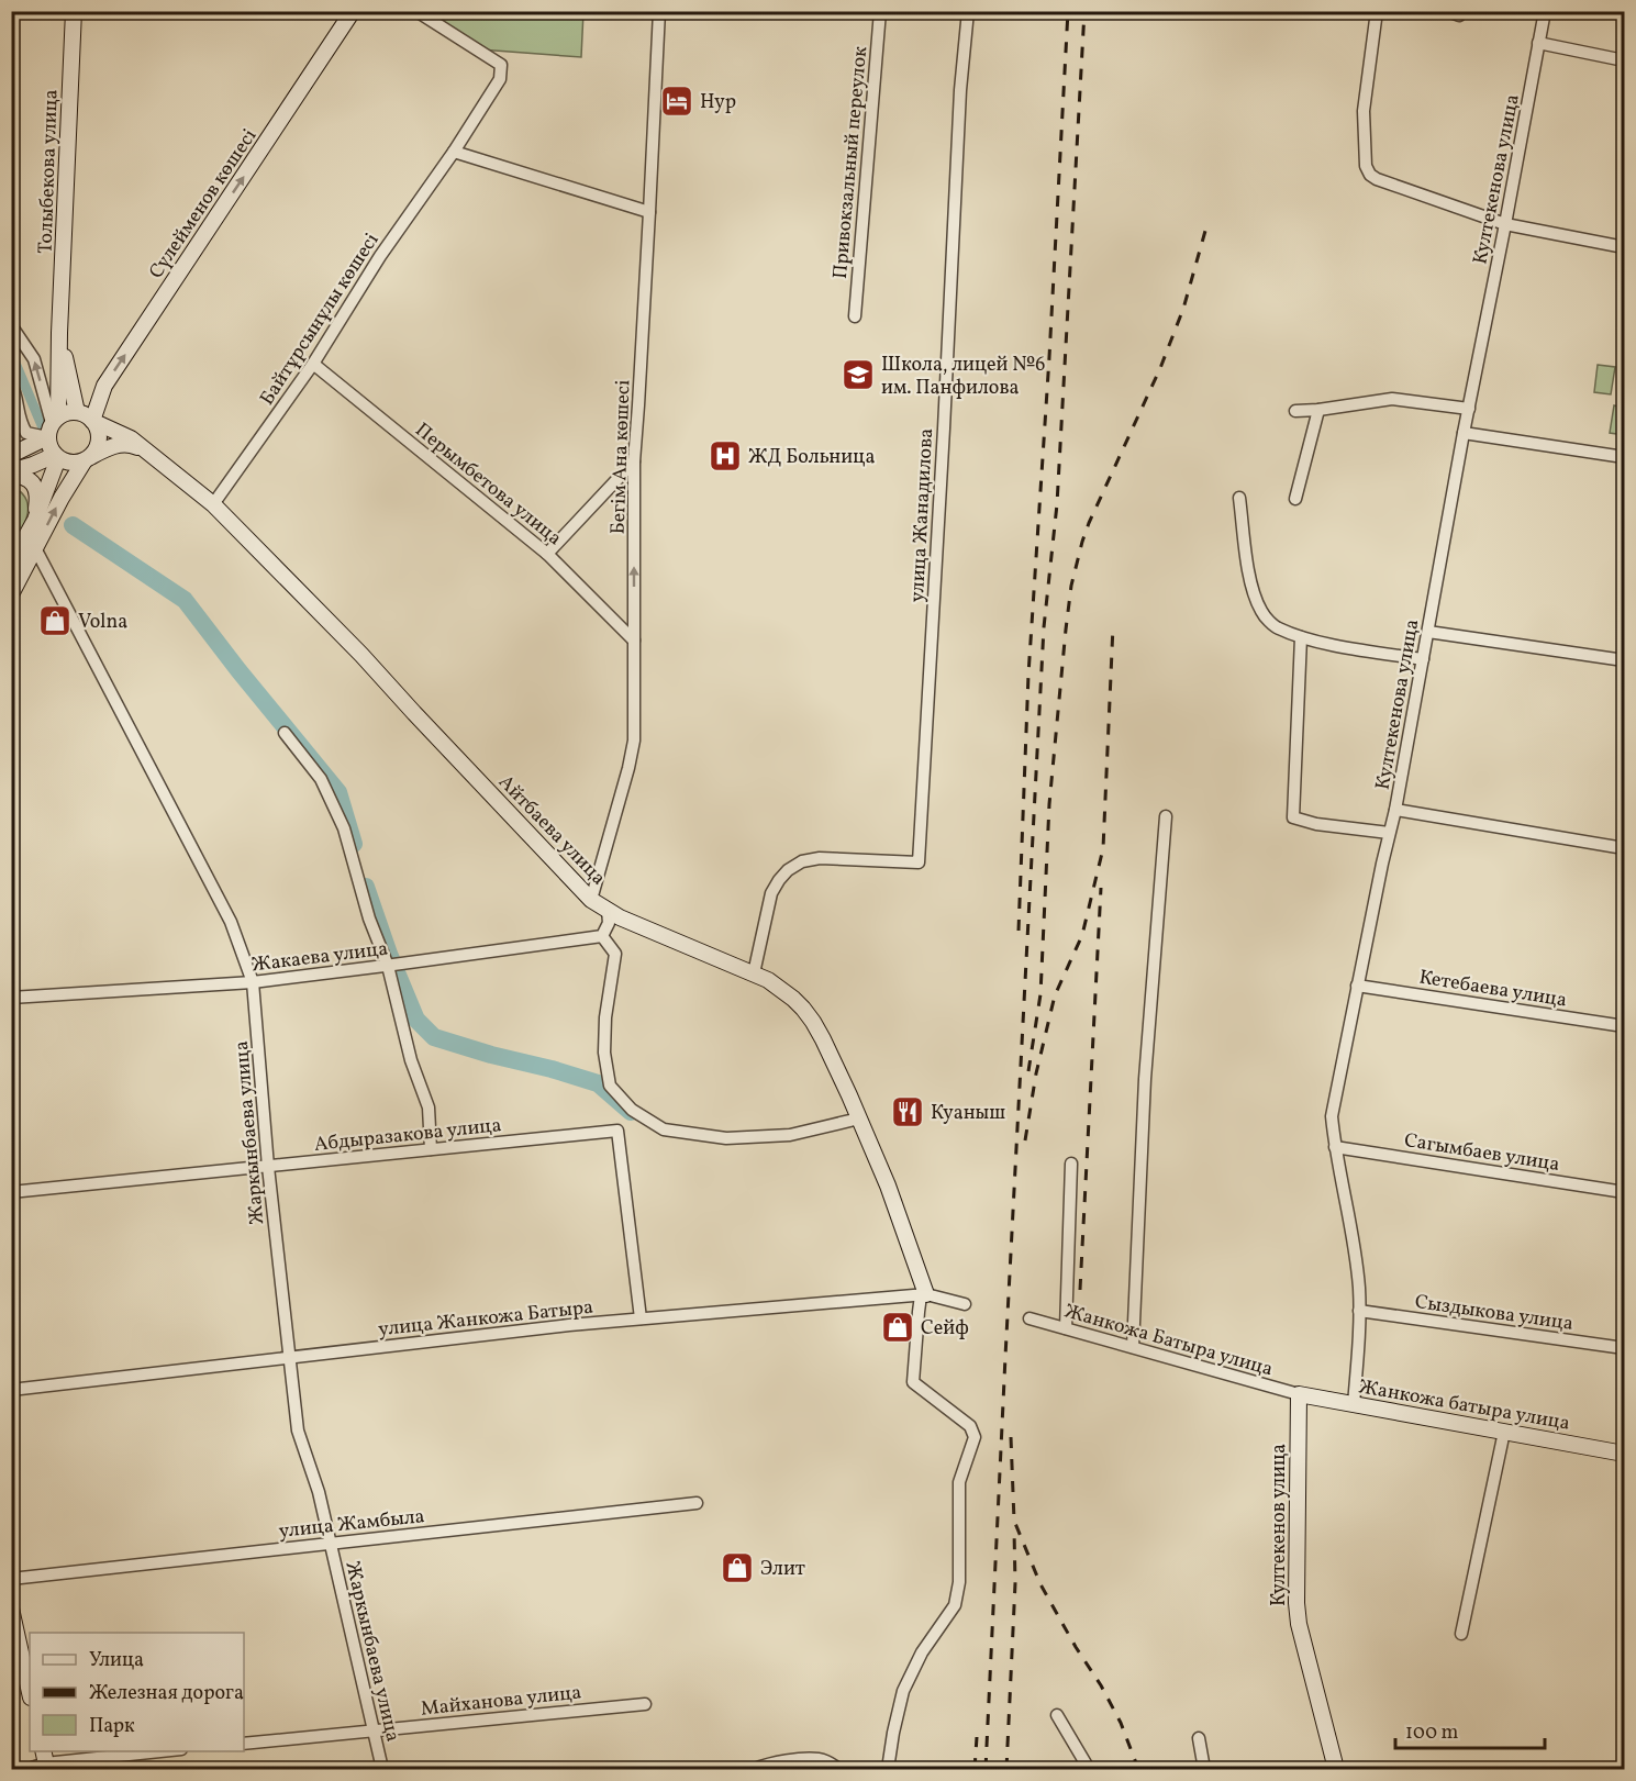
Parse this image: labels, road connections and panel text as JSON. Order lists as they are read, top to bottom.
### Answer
{
  "streets": {
    "street": [
      "Привокзальный переулок",
      "Толыбекова улица",
      "Култекенова улица",
      "Сүлейменов көшесі",
      "Байтұрсынұлы көшесі",
      "Бегім Ана көшесі",
      "Перымбетова улица",
      "улица Жанадилова",
      "Айтбаева улица",
      "Жакаева улица",
      "Кетебаева улица",
      "Жаркынбаева улица",
      "Абдыразакова улица",
      "Сагымбаев улица",
      "Сыздыкова улица",
      "улица Жанкожа Батыра",
      "Жанкожа Батыра улица",
      "Жанкожа батыра улица",
      "улица Жамбыла",
      "Култекенов улица",
      "Майханова улица"
    ]
  },
  "crossings": [
    ["Култекенова улица", "Кетебаева улица"],
    ["Култекенова улица", "Сагымбаев улица"],
    ["Култекенова улица", "Сыздыкова улица"],
    ["Култекенова улица", "Жанкожа батыра улица"],
    ["Сүлейменов көшесі", "Айтбаева улица"],
    ["Байтұрсынұлы көшесі", "Перымбетова улица"],
    ["Байтұрсынұлы көшесі", "Айтбаева улица"],
    ["Бегім Ана көшесі", "Перымбетова улица"],
    ["Бегім Ана көшесі", "Айтбаева улица"],
    ["улица Жанадилова", "Айтбаева улица"],
    ["Айтбаева улица", "улица Жанкожа Батыра"],
    ["Жакаева улица", "Жаркынбаева улица"],
    ["Жаркынбаева улица", "Абдыразакова улица"],
    ["Жаркынбаева улица", "улица Жанкожа Батыра"],
    ["Жаркынбаева улица", "улица Жамбыла"],
    ["Жаркынбаева улица", "Майханова улица"],
    ["Абдыразакова улица", "улица Жанкожа Батыра"],
    ["Жанкожа Батыра улица", "Жанкожа батыра улица"],
    ["Жанкожа Батыра улица", "Култекенов улица"],
    ["Жанкожа батыра улица", "Култекенов улица"]
  ],
  "one_way": ["Сүлейменов көшесі"],
  "places": {
    "hotel": ["Нур"],
    "school or university": ["Школа, лицей №6 им. Панфилова"],
    "hospital": ["ЖД Больница"],
    "shop": ["Volna", "Сейф", "Элит"],
    "restaurant": ["Куаныш"]
  },
  "legend": ["Улица", "Железная дорога", "Парк"],
  "scale_bar": "100 m"
}
